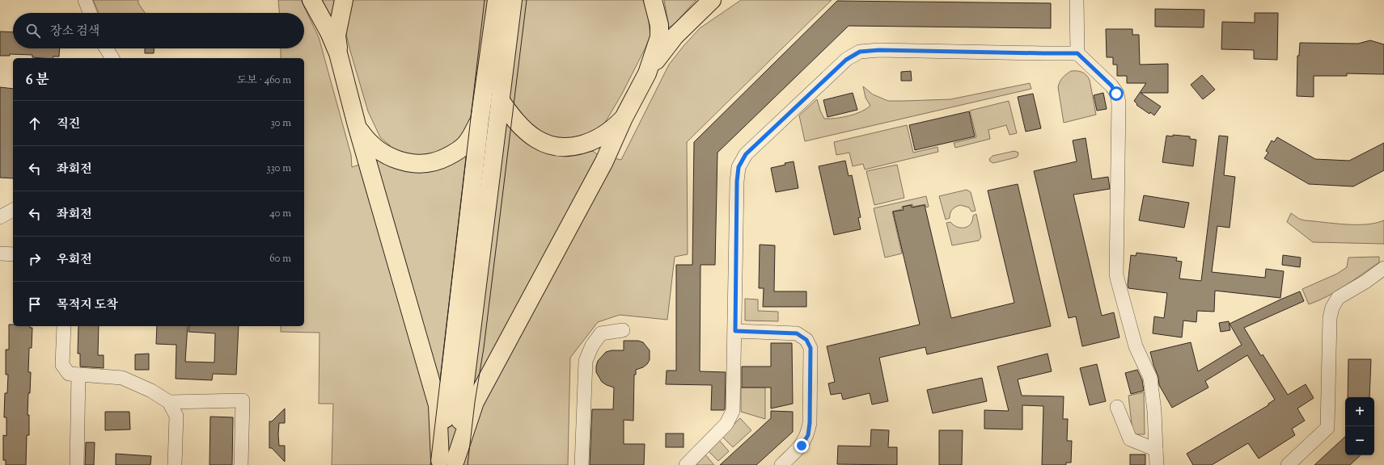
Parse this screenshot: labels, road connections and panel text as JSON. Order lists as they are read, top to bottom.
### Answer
{
  "page": {
    "search": "장소 검색",
    "heading": ["6 분", "도보 · 460 m"],
    "list": [
      ["직진", "30 m"],
      ["좌회전", "330 m"],
      ["좌회전", "40 m"],
      ["우회전", "60 m"],
      "목적지 도착"
    ],
    "map_buttons": ["+", "−"]
  }
}
